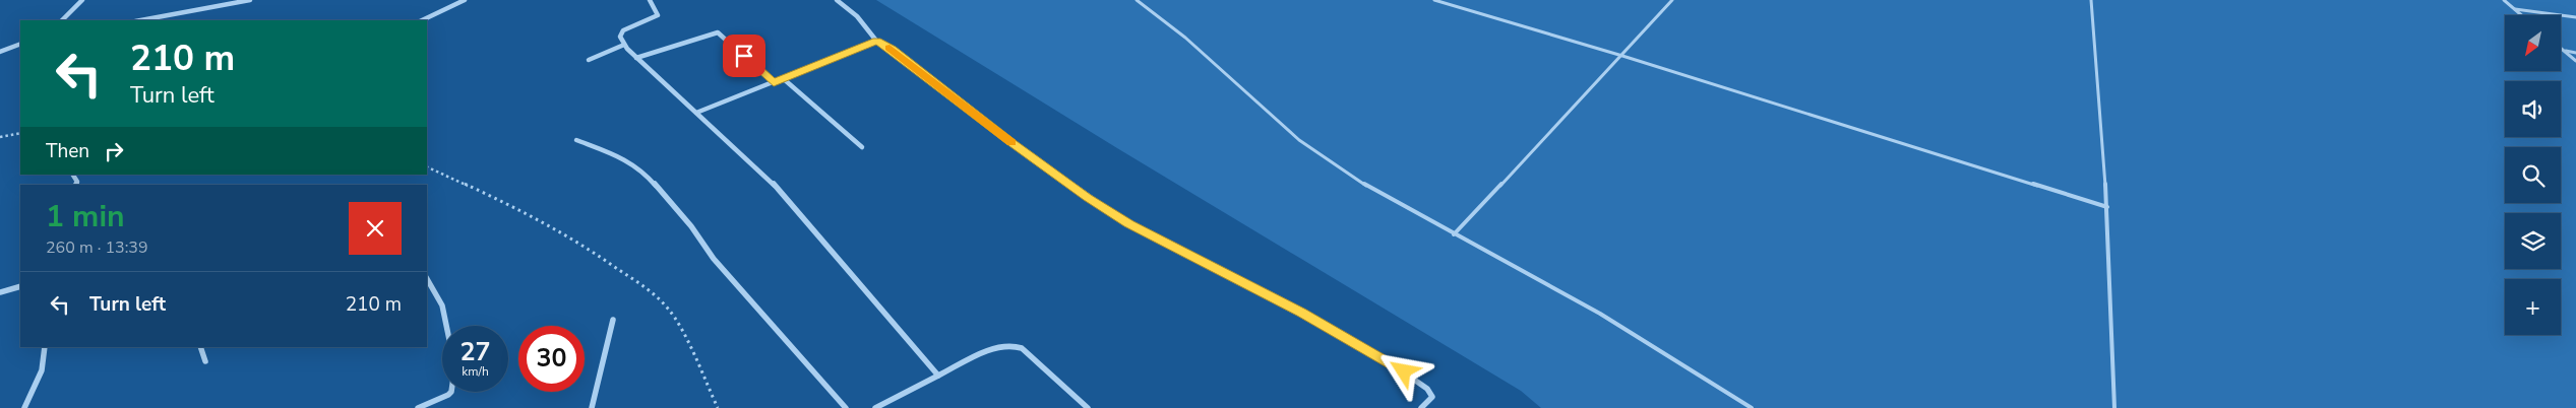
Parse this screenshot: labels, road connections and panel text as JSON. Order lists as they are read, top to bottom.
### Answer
{
  "north": "bottom left",
  "page": {
    "map_buttons": "+",
    "turn": ["210 m", "Turn left"],
    "then": "Then",
    "heading": ["1 min", "260 m · 13:39"],
    "list": [
      {
        "name": "Turn left",
        "value": "210 m"
      }
    ],
    "speed": "27 km/h",
    "limit": "30"
  }
}
